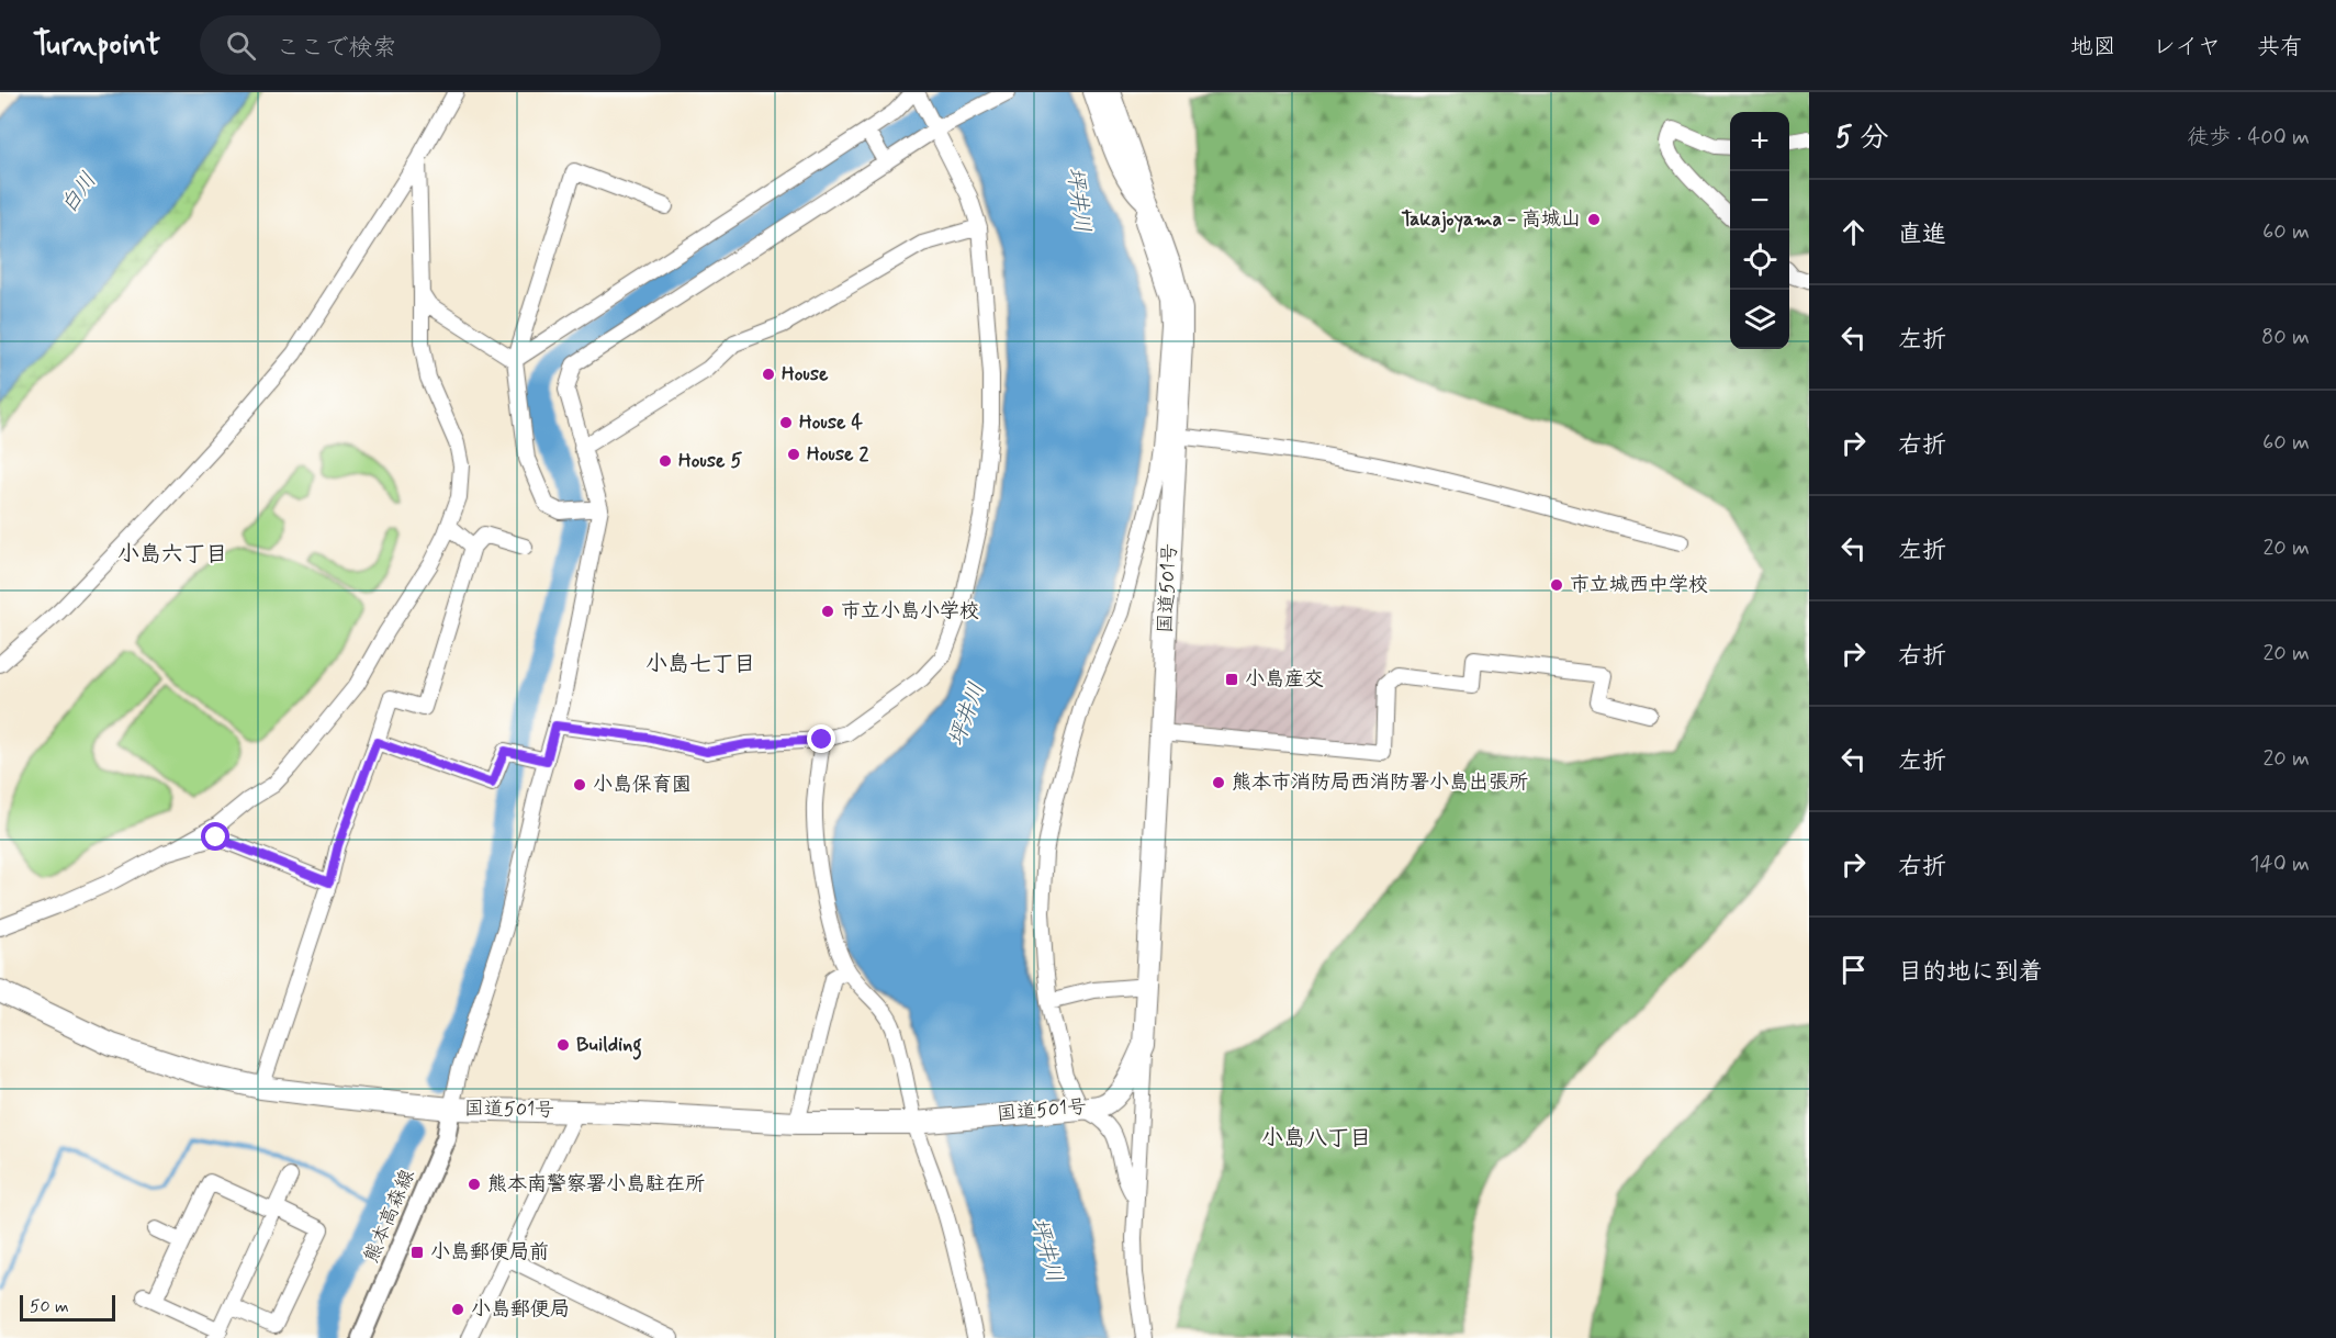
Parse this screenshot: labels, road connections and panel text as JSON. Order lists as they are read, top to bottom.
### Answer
{
  "streets": {
    "highway": ["国道501号"],
    "main road": ["熊本高森線"]
  },
  "crossings": [
    ["国道501号", "熊本高森線"]
  ],
  "districts": ["小島六丁目", "小島七丁目", "小島八丁目"],
  "water": ["白川", "坪井川"],
  "places": {
    "other": [
      "Takajoyama - 高城山",
      "House",
      "House 4",
      "House 2",
      "House 5",
      "市立城西中学校",
      "市立小島小学校",
      "熊本市消防局西消防署小島出張所",
      "小島保育園",
      "Building",
      "熊本南警察署小島駐在所",
      "小島郵便局"
    ],
    "transit": ["小島産交", "小島郵便局前"]
  },
  "scale_bar": "50 m",
  "page": {
    "header": "Turnpoint",
    "search": "ここで検索",
    "nav": ["地図", "レイヤ", "共有"],
    "heading": ["5 分", "徒歩 · 400 m"],
    "map_buttons": ["+", "−"],
    "list": [
      ["直進", "60 m"],
      ["左折", "80 m"],
      ["右折", "60 m"],
      ["左折", "20 m"],
      ["右折", "20 m"],
      ["左折", "20 m"],
      ["右折", "140 m"],
      "目的地に到着"
    ],
    "scale": "50 m"
  }
}
